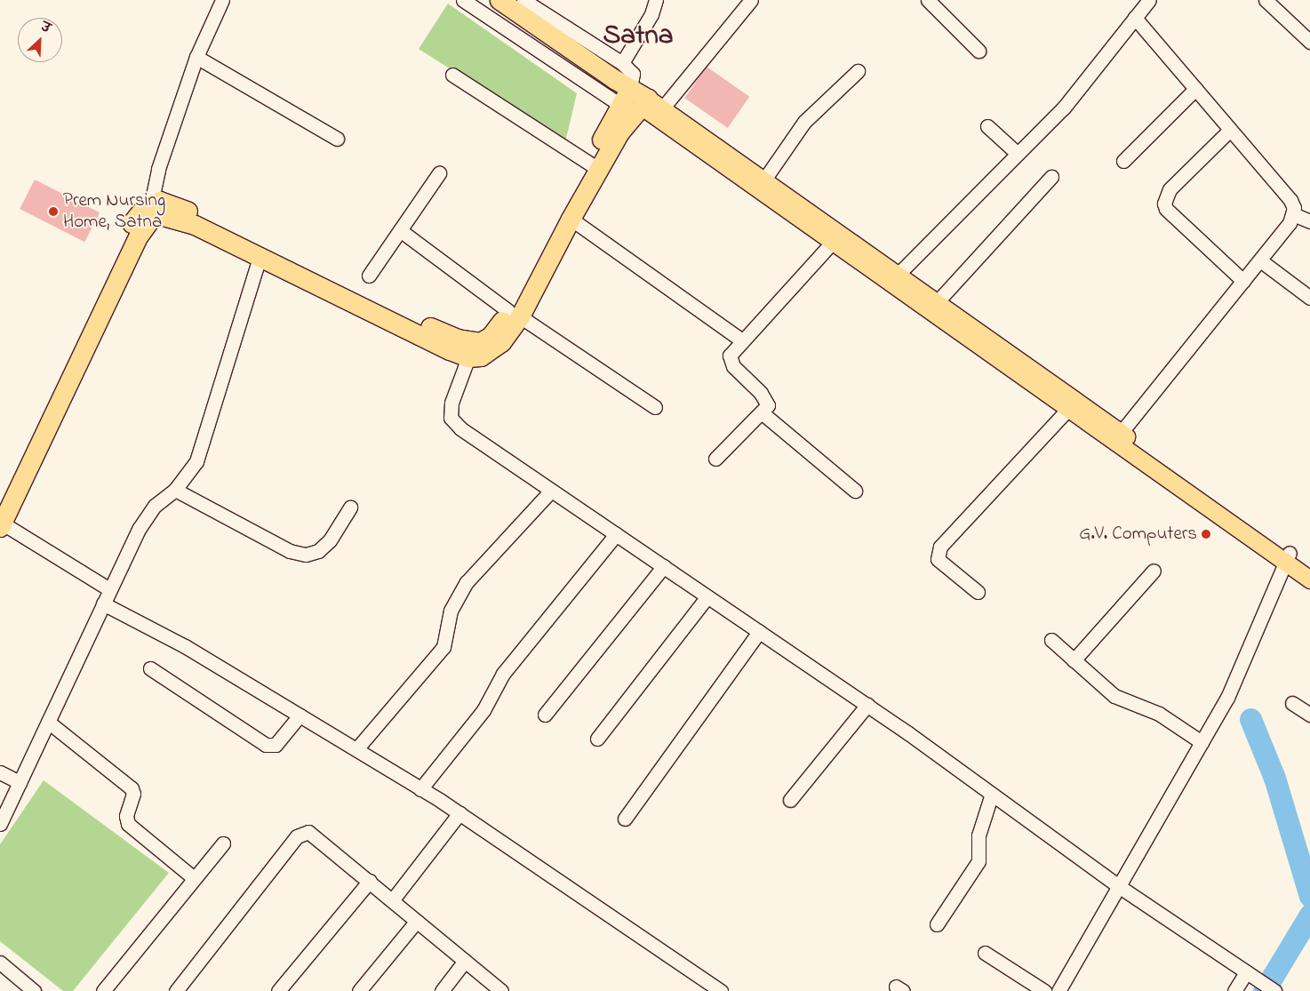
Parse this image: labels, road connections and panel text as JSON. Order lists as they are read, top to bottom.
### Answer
{
  "districts": ["Satna"],
  "places": ["Prem Nursing Home, Satna", "G.V. Computers"],
  "north": "top right"
}
